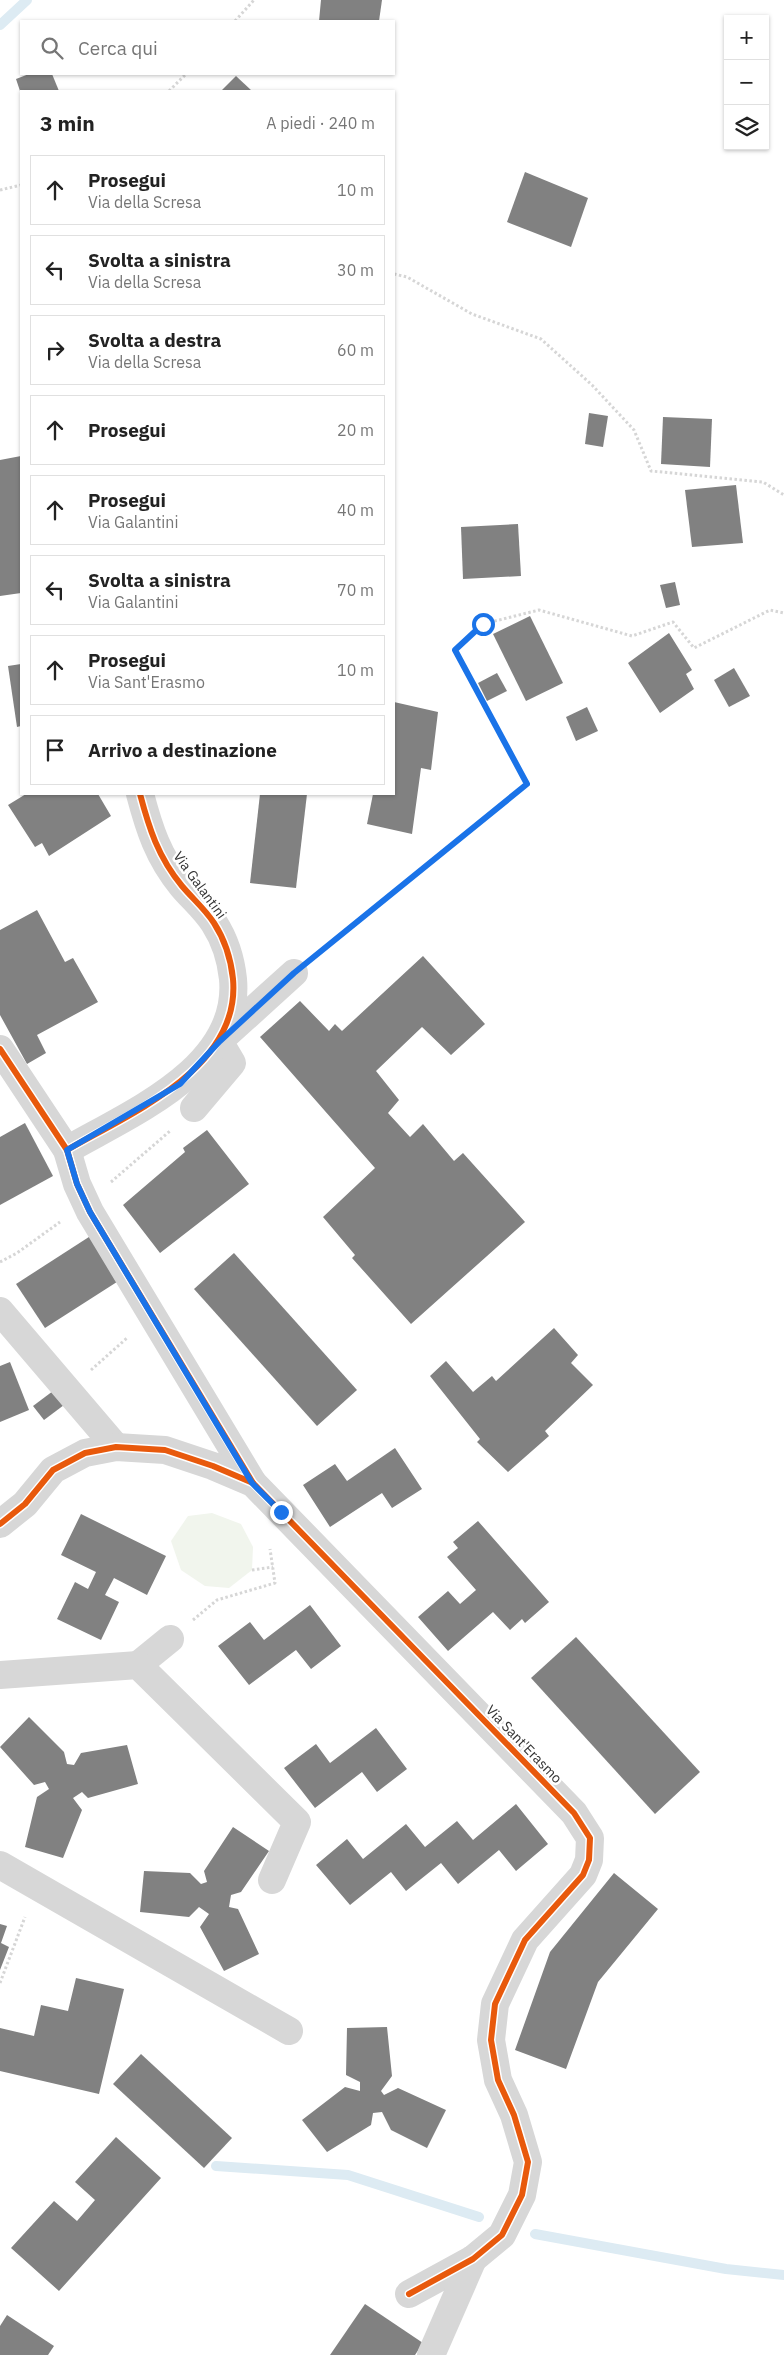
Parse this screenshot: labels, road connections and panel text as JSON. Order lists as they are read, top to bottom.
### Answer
{
  "streets": {
    "street": ["Via Galantini", "Via Sant'Erasmo"]
  },
  "page": {
    "map_buttons": ["+", "−"],
    "search": "Cerca qui",
    "heading": ["3 min", "A piedi · 240 m"],
    "list": [
      ["Prosegui", "Via della Scresa", "10 m"],
      ["Svolta a sinistra", "Via della Scresa", "30 m"],
      ["Svolta a destra", "Via della Scresa", "60 m"],
      ["Prosegui", "20 m"],
      ["Prosegui", "Via Galantini", "40 m"],
      ["Svolta a sinistra", "Via Galantini", "70 m"],
      ["Prosegui", "Via Sant'Erasmo", "10 m"],
      "Arrivo a destinazione"
    ]
  }
}
